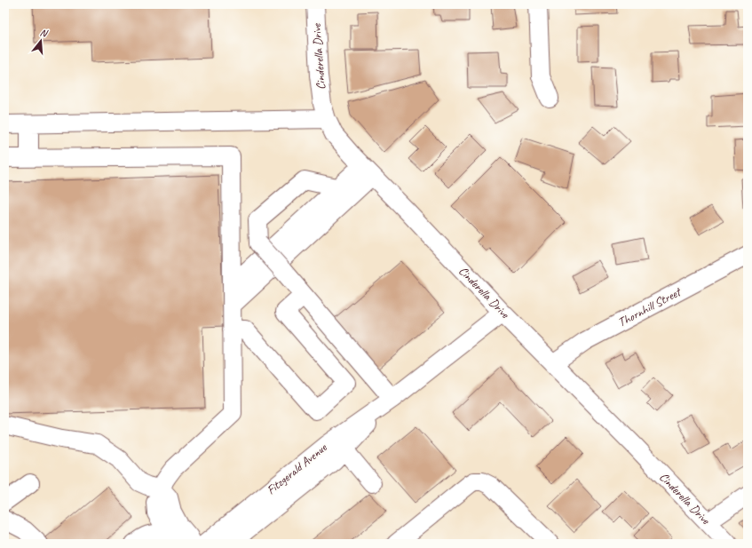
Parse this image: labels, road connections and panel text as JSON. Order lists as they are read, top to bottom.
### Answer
{
  "streets": {
    "street": ["Cinderella Drive", "Thornhill Street", "Fitzgerald Avenue"]
  },
  "crossings": [
    ["Cinderella Drive", "Thornhill Street"],
    ["Cinderella Drive", "Fitzgerald Avenue"]
  ],
  "north": "top"
}
